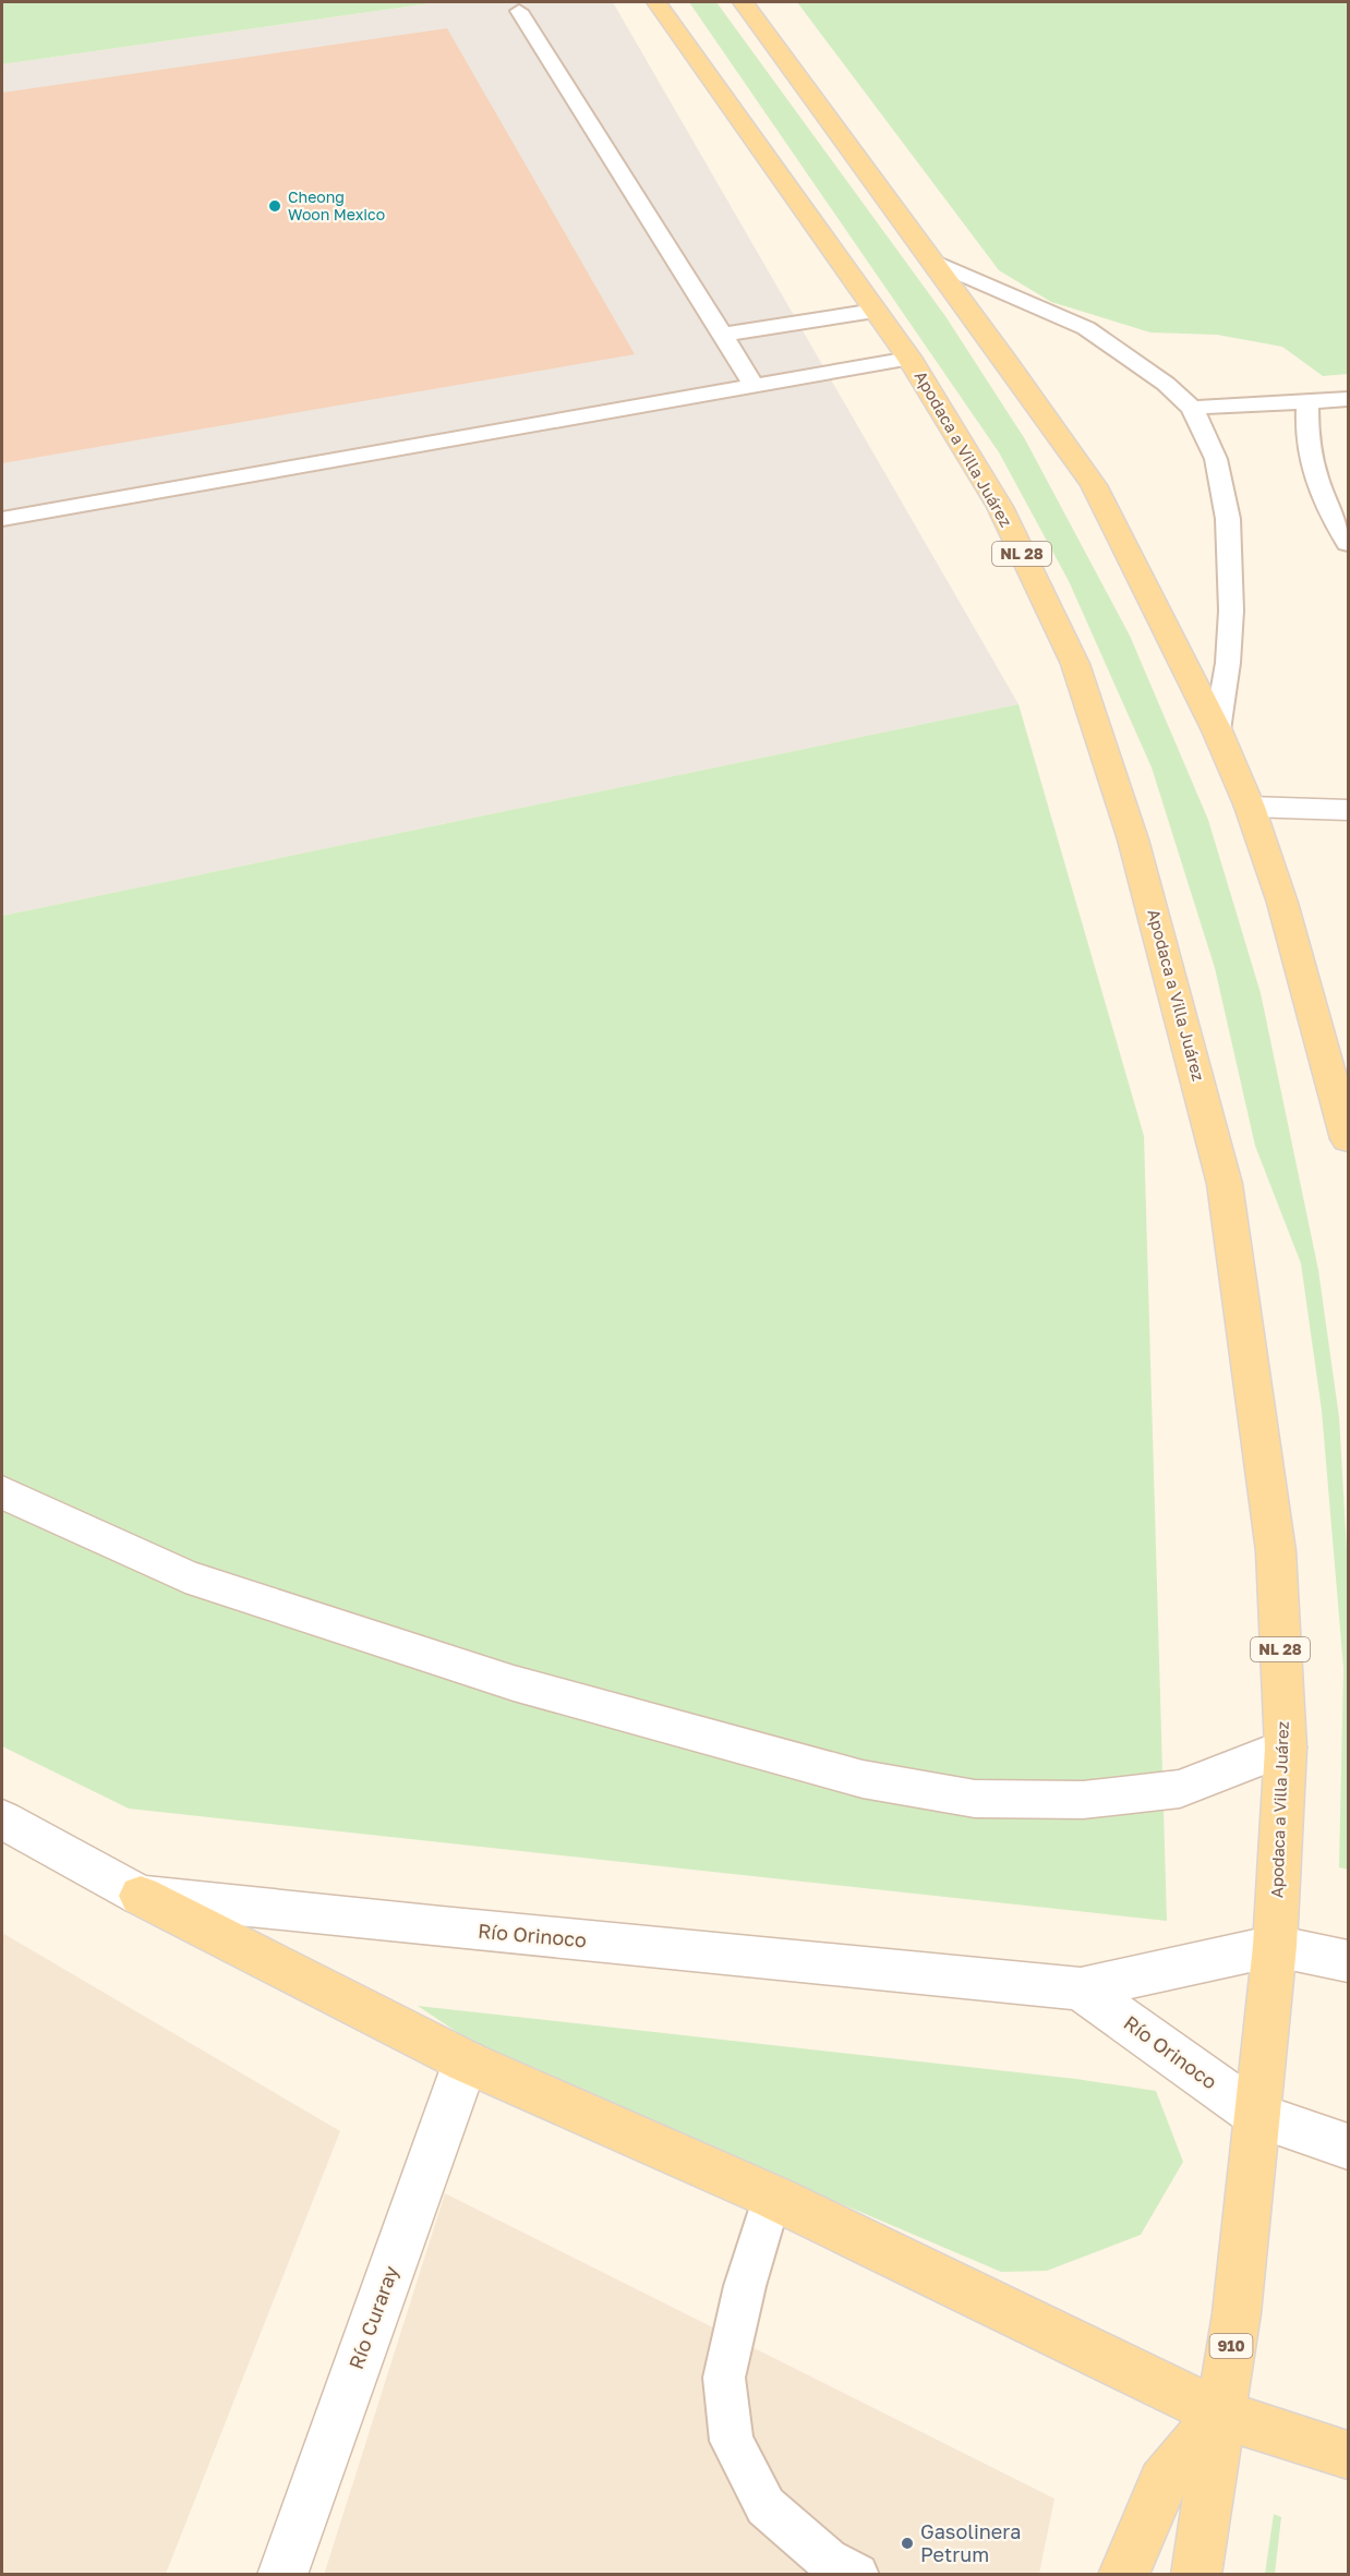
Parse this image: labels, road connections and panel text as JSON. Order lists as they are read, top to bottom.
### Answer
{
  "streets": {
    "main road": ["Apodaca a Villa Juárez", "NL 28", "910"],
    "street": ["Río Orinoco", "Río Curaray"]
  },
  "crossings": [
    ["Apodaca a Villa Juárez", "Río Orinoco"],
    ["Apodaca a Villa Juárez", "910"],
    ["Río Orinoco", "910"]
  ],
  "places": ["Cheong Woon Mexico", "Gasolinera Petrum"]
}
